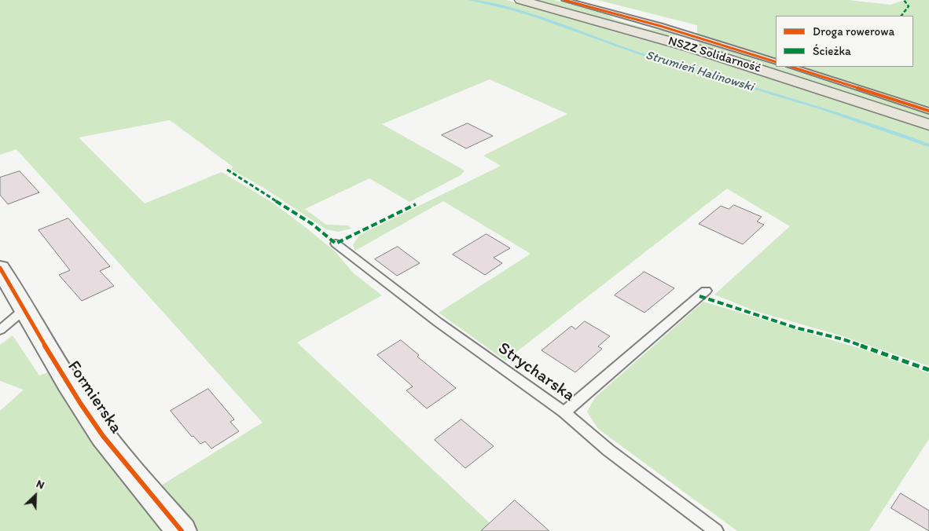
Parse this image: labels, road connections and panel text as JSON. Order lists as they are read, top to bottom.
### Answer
{
  "streets": {
    "main road": ["NSZZ Solidarność"],
    "street": ["Formierska"],
    "lane": ["Strycharska"]
  },
  "water": ["Strumień Halinowski"],
  "legend": ["Droga rowerowa", "Ścieżka"],
  "north": "top right"
}
